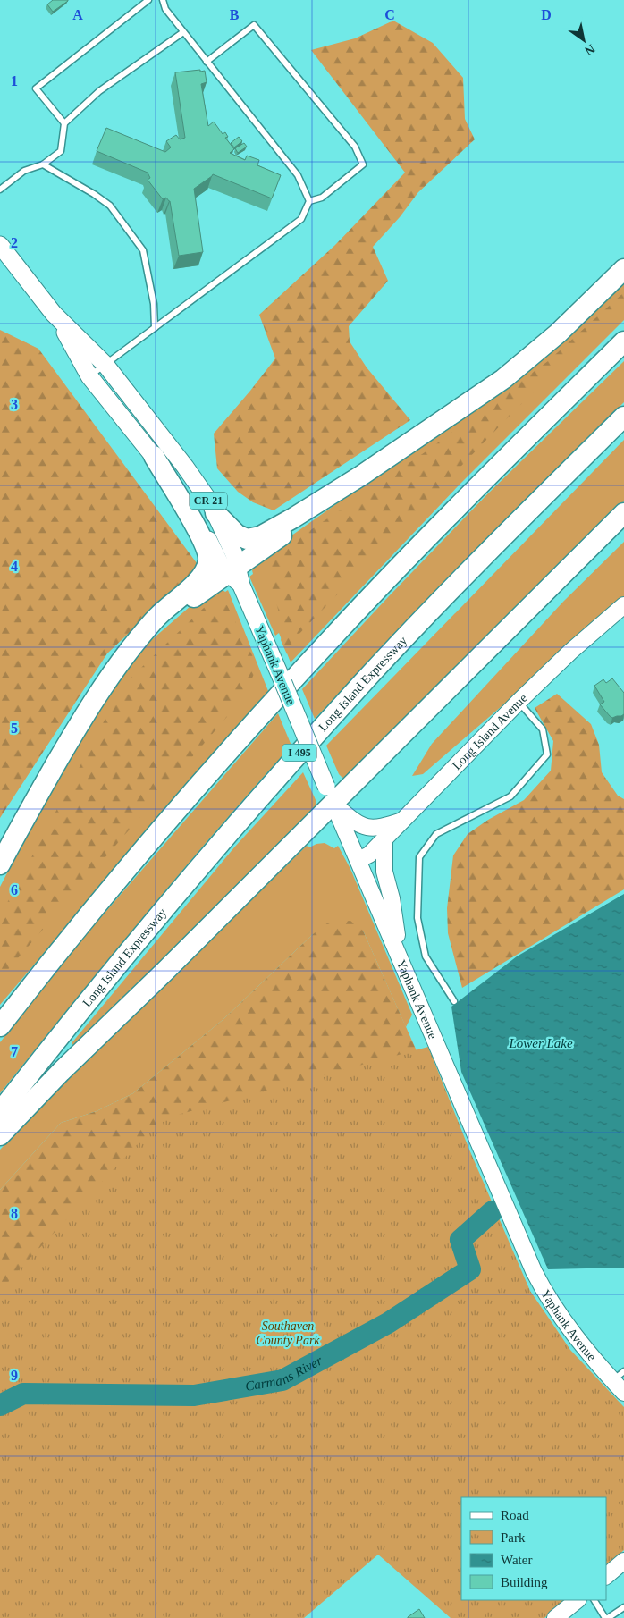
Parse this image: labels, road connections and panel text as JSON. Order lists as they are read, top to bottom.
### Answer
{
  "streets": {
    "highway": ["Long Island Expressway", "I 495"],
    "main road": ["CR 21", "Yaphank Avenue", "Long Island Avenue"]
  },
  "crossings": [
    ["Yaphank Avenue", "Long Island Avenue"]
  ],
  "water": ["Lower Lake", "Carmans River"],
  "parks": ["Southaven County Park"],
  "legend": [
    "Road",
    "Park",
    "Water",
    "Building"
  ],
  "north": "bottom right",
  "grid": {
    "columns": [
      "A",
      "B",
      "C",
      "D"
    ],
    "rows": [
      "1",
      "2",
      "3",
      "4",
      "5",
      "6",
      "7",
      "8",
      "9"
    ]
  }
}
